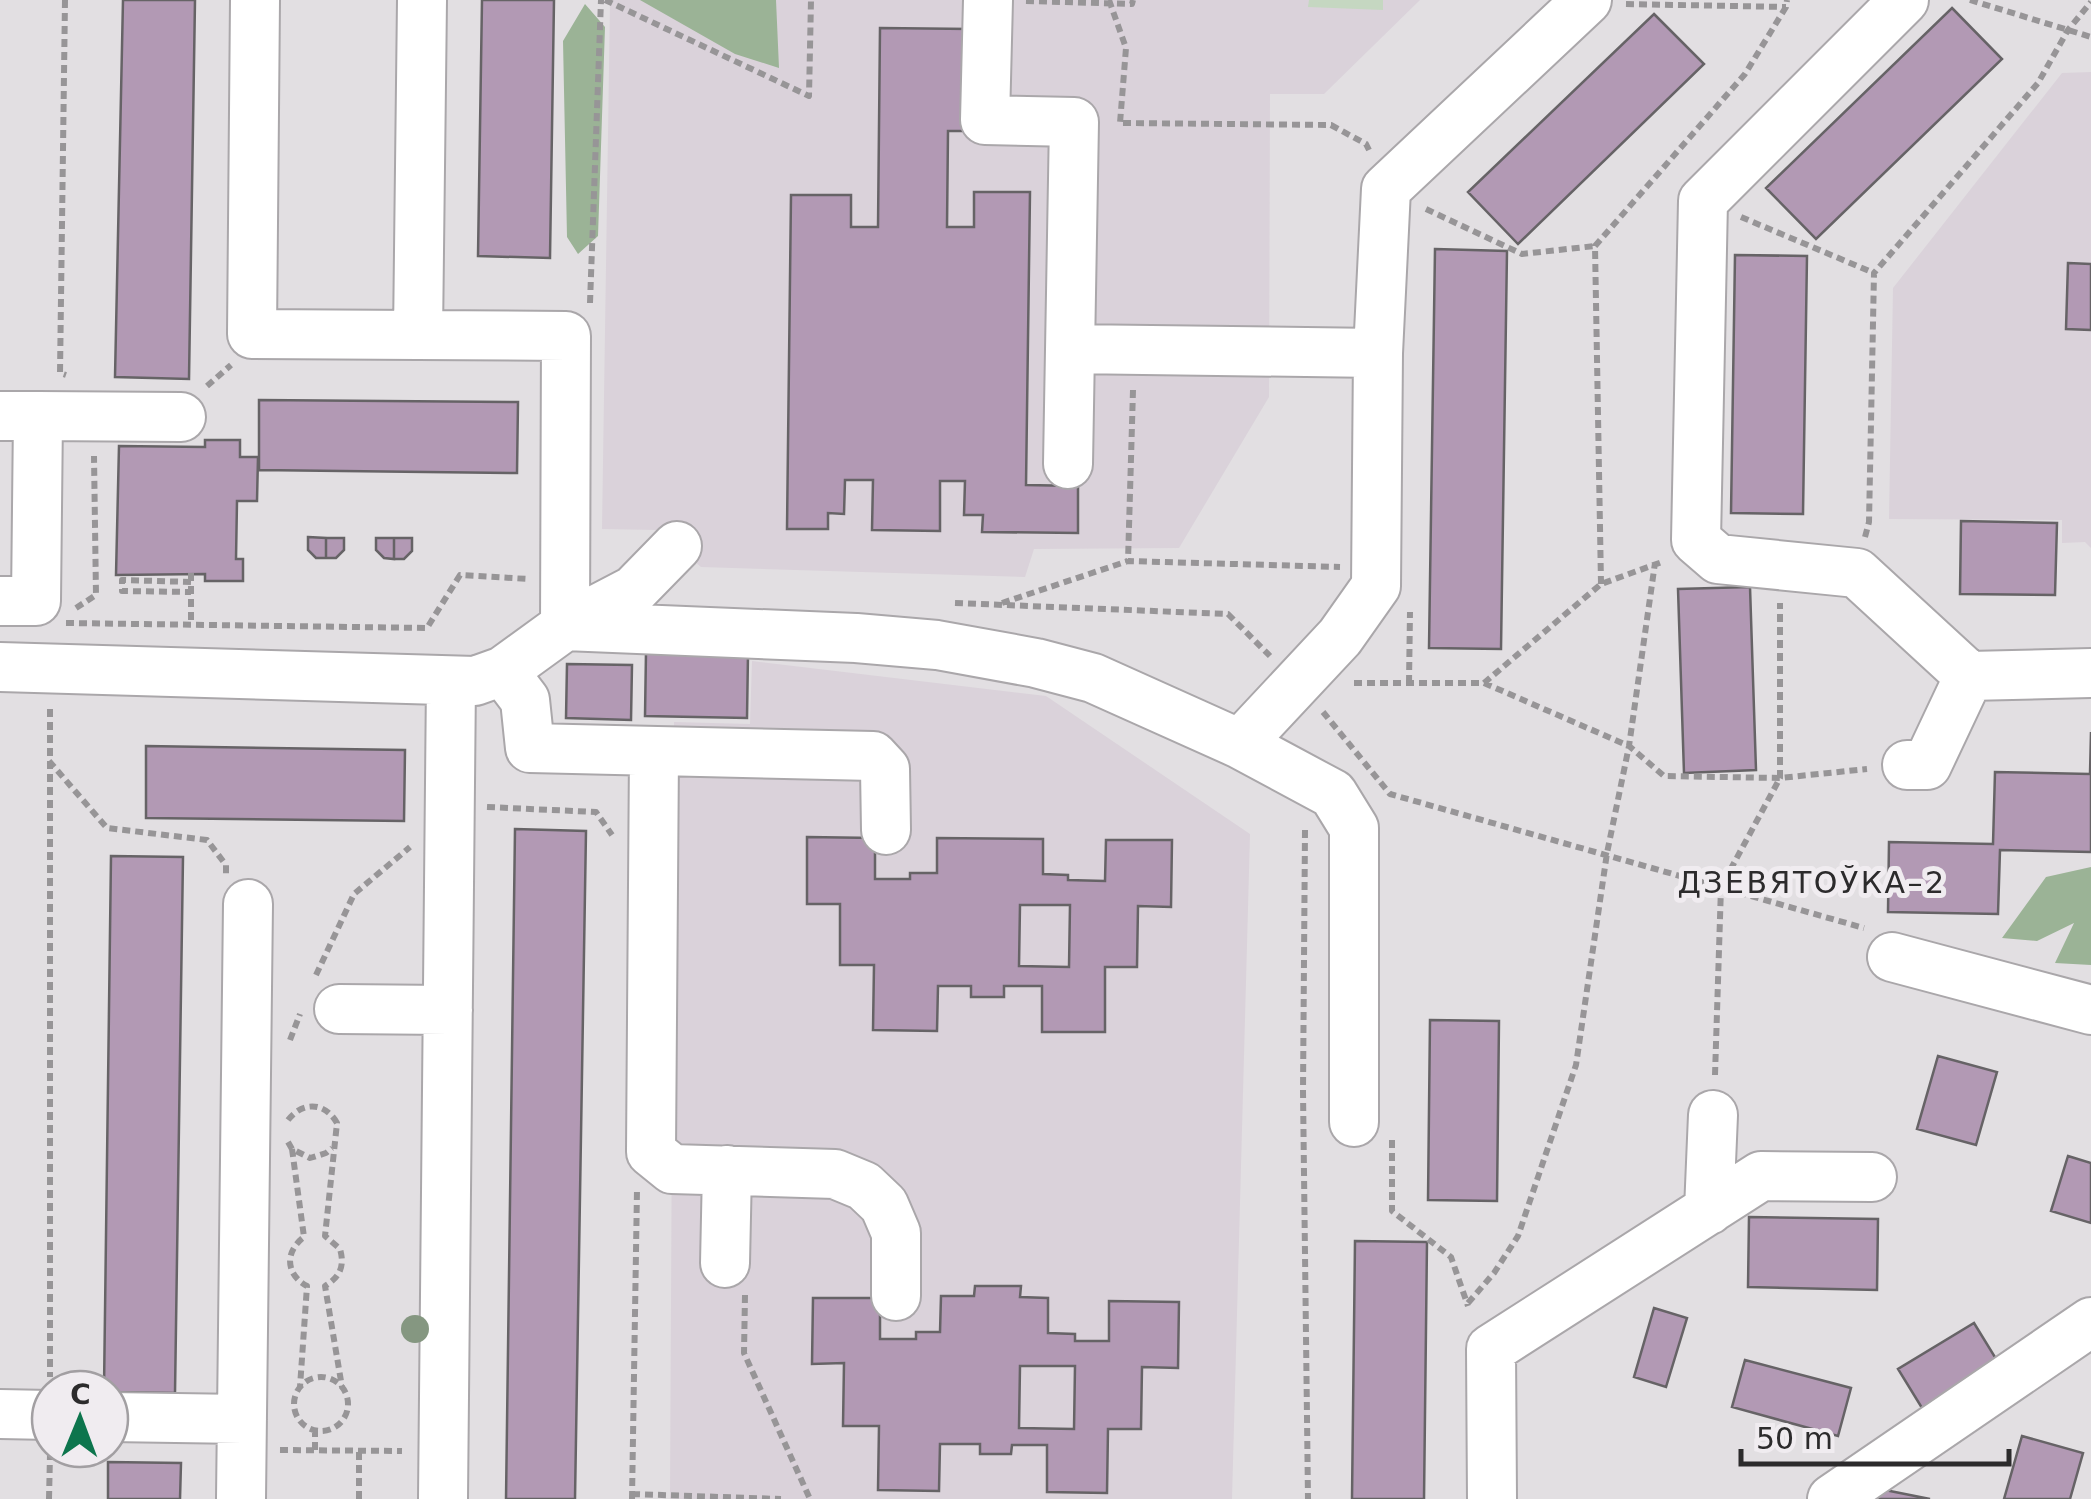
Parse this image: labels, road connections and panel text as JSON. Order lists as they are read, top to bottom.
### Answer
{
  "districts": ["ДЗЕВЯТОЎКА–2"],
  "scale_bar": "50 m",
  "north": "top"
}
